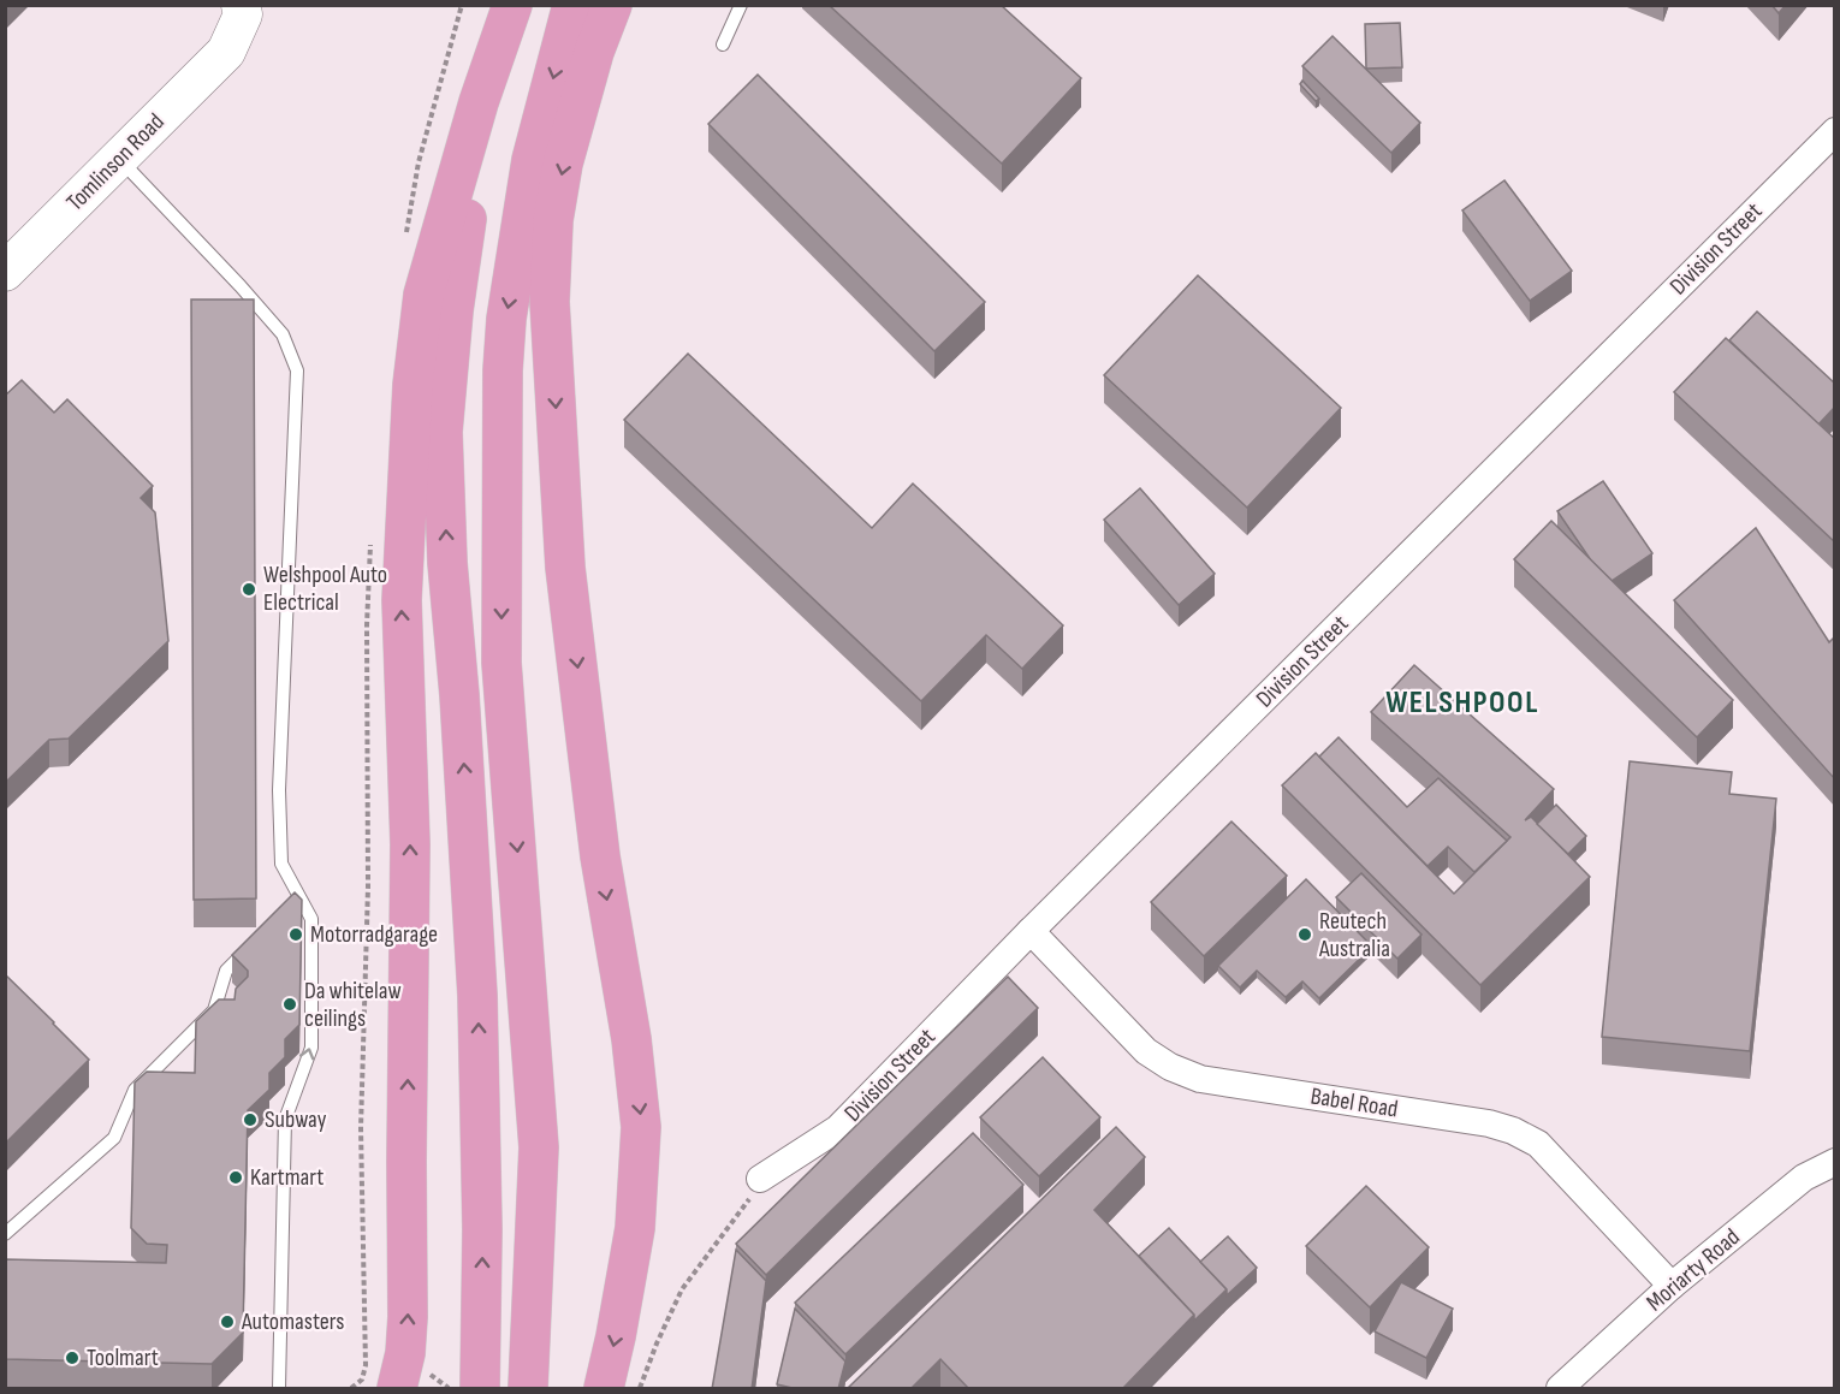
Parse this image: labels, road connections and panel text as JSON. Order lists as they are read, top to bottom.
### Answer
{
  "streets": {
    "street": [
      "Tomlinson Road",
      "Division Street",
      "Babel Road",
      "Moriarty Road"
    ]
  },
  "crossings": [
    ["Division Street", "Babel Road"],
    ["Babel Road", "Moriarty Road"]
  ],
  "districts": ["WELSHPOOL"],
  "places": [
    "Welshpool Auto Electrical",
    "Motorradgarage",
    "Reutech Australia",
    "Da whitelaw ceilings",
    "Subway",
    "Kartmart",
    "Automasters",
    "Toolmart"
  ]
}
